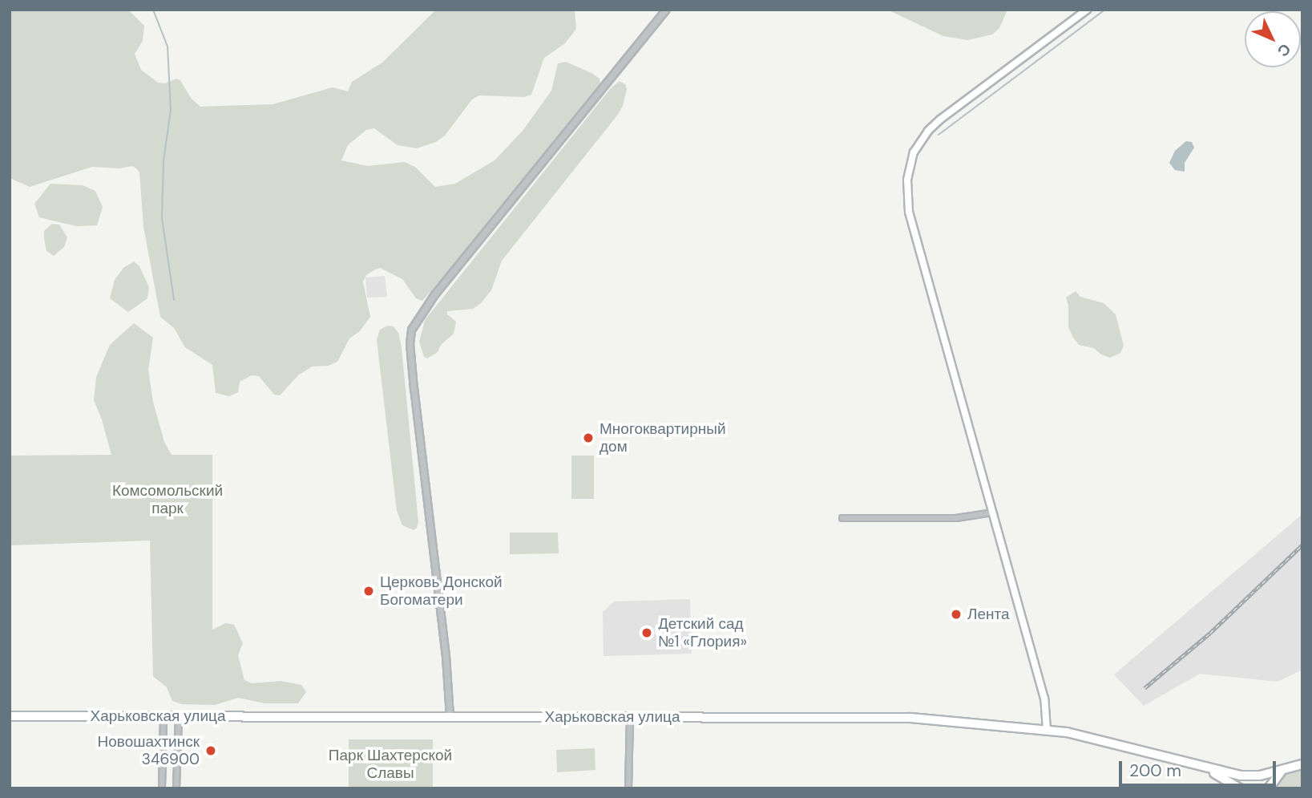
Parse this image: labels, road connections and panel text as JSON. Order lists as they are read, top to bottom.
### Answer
{
  "streets": {
    "highway": ["Харьковская улица"]
  },
  "parks": ["Комсомольский парк", "Парк Шахтерской Славы"],
  "places": [
    "Многоквартирный дом",
    "Церковь Донской Богоматери",
    "Лента",
    "Детский сад №1 «Глория»",
    "Новошахтинск 346900"
  ],
  "scale_bar": "200 m",
  "north": "bottom right"
}
